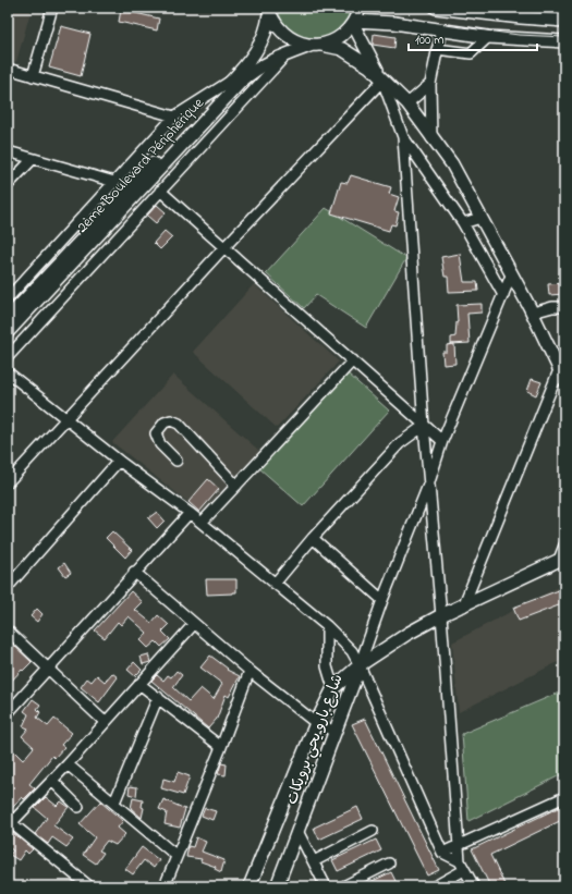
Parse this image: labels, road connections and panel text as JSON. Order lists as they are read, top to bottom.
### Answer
{
  "streets": {
    "main road": ["2ème Boulevard Périphérique", "شارع بارو يحي برويكات"]
  },
  "scale_bar": "100 m"
}
